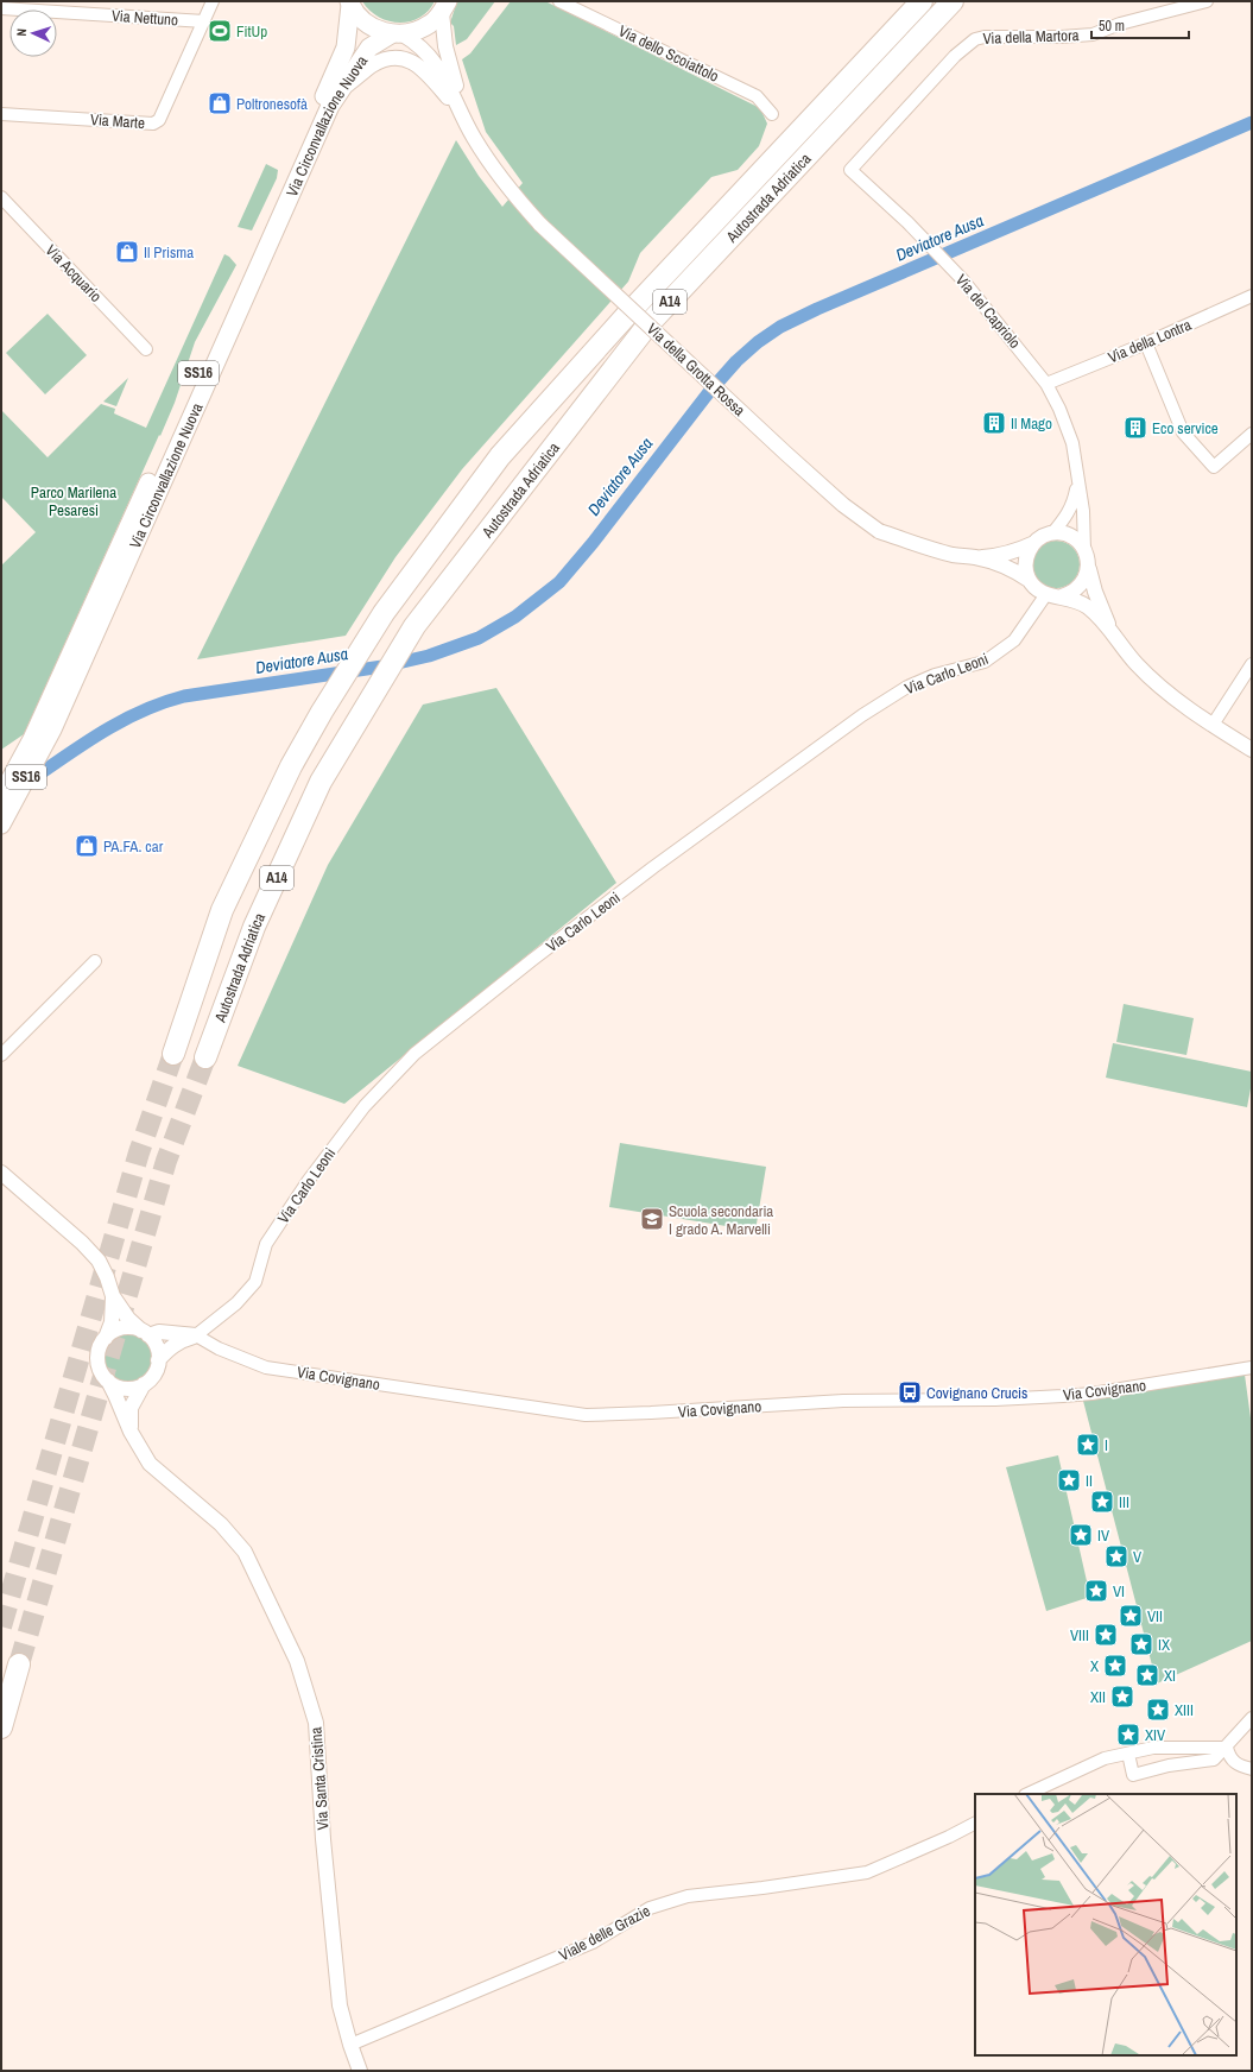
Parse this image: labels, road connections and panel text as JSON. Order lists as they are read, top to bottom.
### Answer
{
  "streets": {
    "highway": ["Autostrada Adriatica", "A14"],
    "main road": ["Via Circonvallazione Nuova", "SS16"],
    "street": [
      "Via Nettuno",
      "Via della Martora",
      "Via dello Scoiattolo",
      "Via Marte",
      "Via Acquario",
      "Via del Capriolo",
      "Via della Lontra",
      "Via della Grotta Rossa",
      "Via Carlo Leoni",
      "Via Covignano",
      "Via Santa Cristina",
      "Viale delle Grazie"
    ]
  },
  "crossings": [
    ["Via Nettuno", "Via Marte"],
    ["Via della Martora", "Via del Capriolo"],
    ["Via Circonvallazione Nuova", "Via della Grotta Rossa"],
    ["Via del Capriolo", "Via della Lontra"],
    ["Via del Capriolo", "Via della Grotta Rossa"],
    ["Via del Capriolo", "Via Carlo Leoni"],
    ["Via della Grotta Rossa", "Via Carlo Leoni"],
    ["Via Carlo Leoni", "Via Covignano"],
    ["Via Santa Cristina", "Viale delle Grazie"]
  ],
  "water": ["Deviatore Ausa"],
  "parks": ["Parco Marilena Pesaresi"],
  "places": {
    "sports": ["FitUp"],
    "shop": ["Poltronesofà", "Il Prisma", "PA.FA. car"],
    "building": ["Il Mago", "Eco service"],
    "school or university": ["Scuola secondaria I grado A. Marvelli"],
    "bus stop": ["Covignano Crucis"],
    "place": [
      "I",
      "II",
      "III",
      "IV",
      "V",
      "VI",
      "VII",
      "VIII",
      "IX",
      "X",
      "XI",
      "XII",
      "XIII",
      "XIV"
    ]
  },
  "scale_bar": "50 m",
  "north": "left"
}
